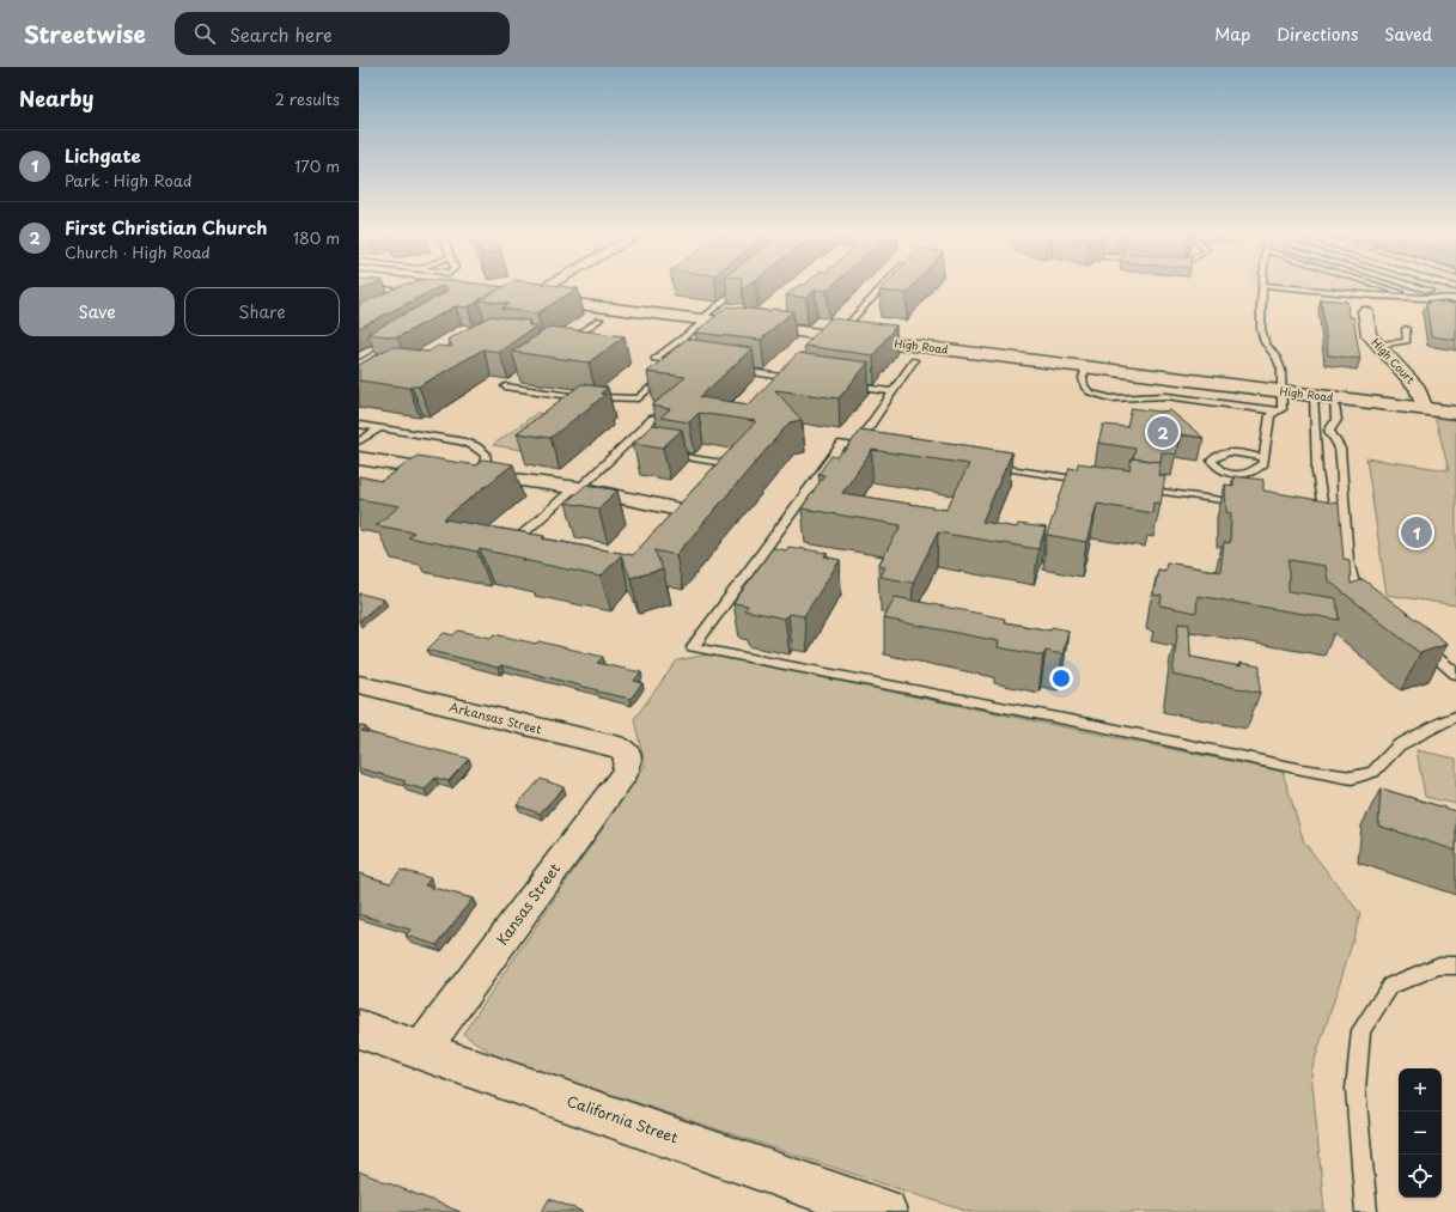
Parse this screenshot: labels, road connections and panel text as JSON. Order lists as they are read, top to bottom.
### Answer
{
  "streets": {
    "street": [
      "High Road",
      "High Court",
      "Arkansas Street",
      "Kansas Street",
      "California Street"
    ]
  },
  "crossings": [
    ["High Road", "High Court"],
    ["Arkansas Street", "Kansas Street"],
    ["Kansas Street", "California Street"]
  ],
  "page": {
    "header": "Streetwise",
    "search": "Search here",
    "nav": ["Map", "Directions", "Saved"],
    "heading": ["Nearby", "2 results"],
    "list": [
      {
        "mark": "1",
        "name": "Lichgate",
        "note": "Park · High Road",
        "value": "170 m"
      },
      {
        "mark": "2",
        "name": "First Christian Church",
        "note": "Church · High Road",
        "value": "180 m"
      }
    ],
    "buttons": ["Save", "Share"],
    "pins": ["2", "1"],
    "map_buttons": ["+", "−"]
  }
}
